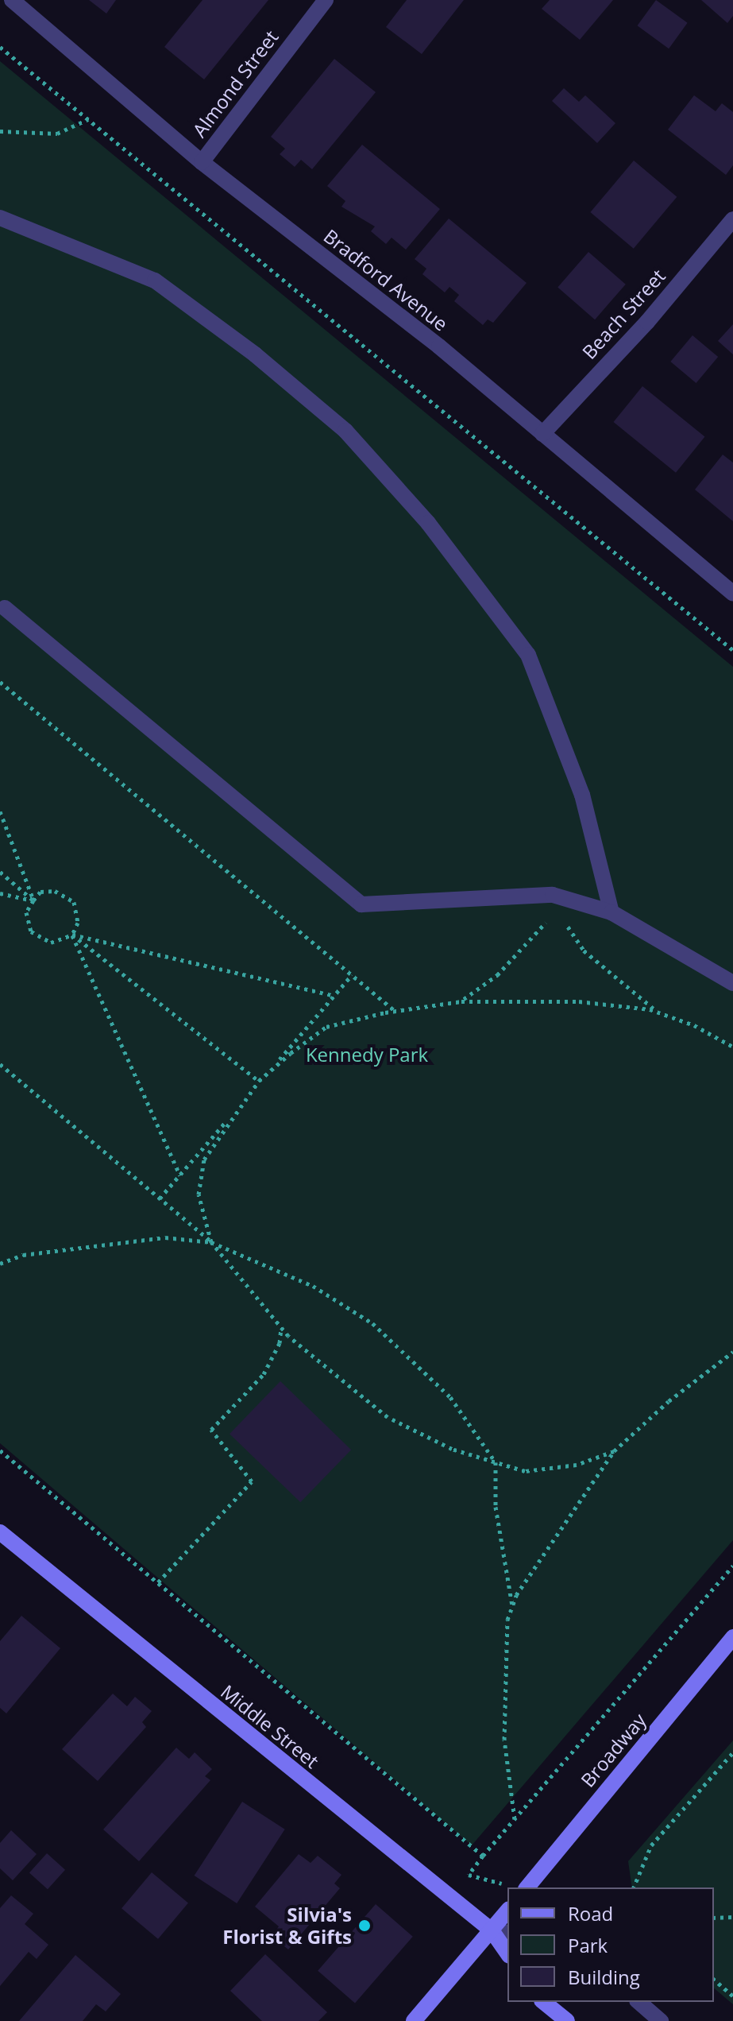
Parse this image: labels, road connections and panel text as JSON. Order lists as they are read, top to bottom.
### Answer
{
  "streets": {
    "street": [
      "Almond Street",
      "Bradford Avenue",
      "Beach Street",
      "Middle Street",
      "Broadway"
    ]
  },
  "crossings": [
    ["Almond Street", "Bradford Avenue"],
    ["Bradford Avenue", "Beach Street"]
  ],
  "parks": ["Kennedy Park"],
  "places": ["Silvia's Florist & Gifts"],
  "legend": ["Road", "Park", "Building"]
}
